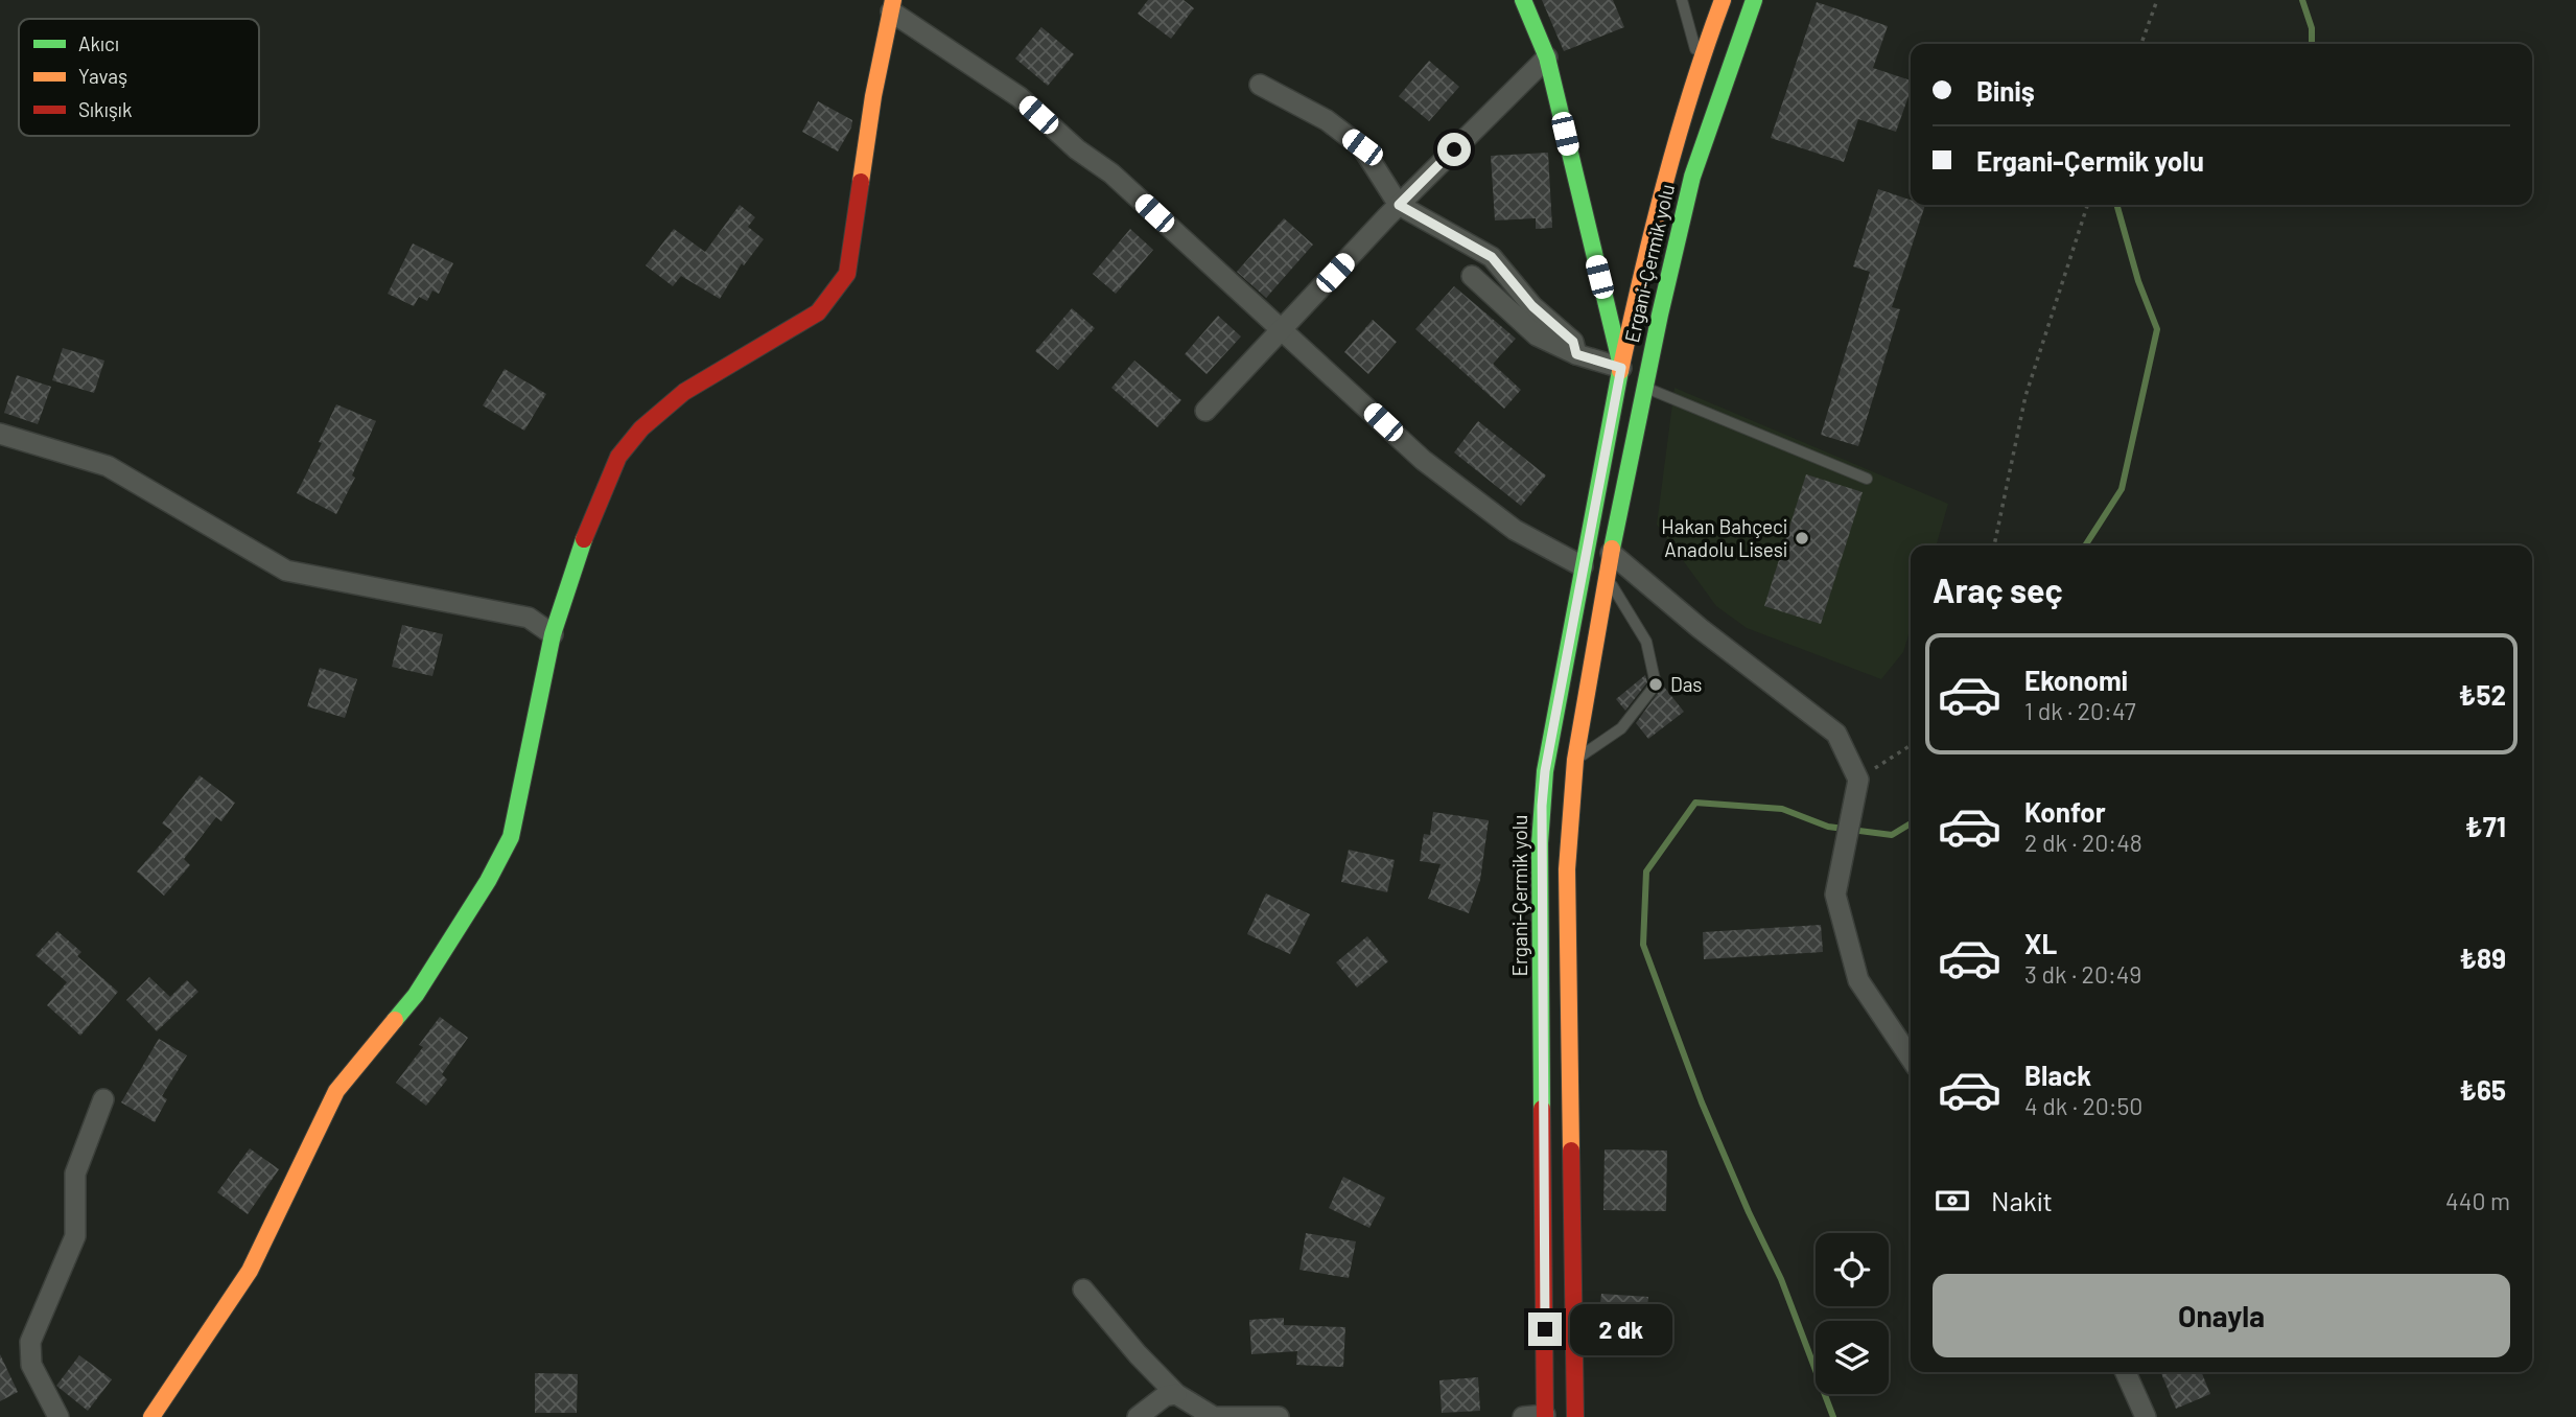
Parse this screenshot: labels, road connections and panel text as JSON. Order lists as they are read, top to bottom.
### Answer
{
  "streets": {
    "main road": ["Ergani-Çermik yolu"]
  },
  "places": ["Hakan Bahçeci Anadolu Lisesi", "Das"],
  "legend": ["Akıcı", "Yavaş", "Sıkışık"],
  "page": {
    "banner": ["Biniş", "Ergani-Çermik yolu"],
    "heading": "Araç seç",
    "list": [
      {
        "name": "Ekonomi",
        "note": "1 dk · 20:47",
        "value": "₺52"
      },
      {
        "name": "Konfor",
        "note": "2 dk · 20:48",
        "value": "₺71"
      },
      {
        "name": "XL",
        "note": "3 dk · 20:49",
        "value": "₺89"
      },
      {
        "name": "Black",
        "note": "4 dk · 20:50",
        "value": "₺65"
      }
    ],
    "pay": ["Nakit", "440 m"],
    "buttons": "Onayla",
    "bubble": "2 dk"
  }
}
